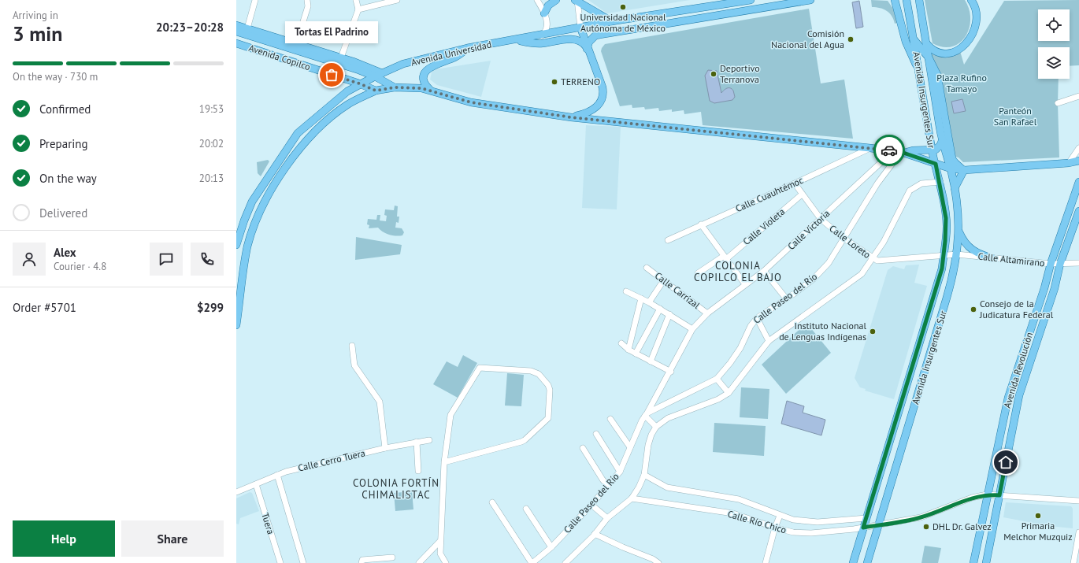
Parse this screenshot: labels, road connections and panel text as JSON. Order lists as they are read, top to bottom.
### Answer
{
  "streets": {
    "main road": [
      "Avenida Universidad",
      "Avenida Copilco",
      "Avenida Insurgentes Sur",
      "Avenida Revolución"
    ],
    "street": [
      "Calle Cuauhtémoc",
      "Calle Violeta",
      "Calle Victoria",
      "Calle Loreto",
      "Calle Altamirano",
      "Calle Carrizal",
      "Calle Paseo del Río",
      "Calle Cerro Tuera",
      "Calle Río Chico",
      "Tuera"
    ]
  },
  "crossings": [
    ["Avenida Universidad", "Avenida Copilco"],
    ["Avenida Copilco", "Avenida Insurgentes Sur"],
    ["Avenida Copilco", "Calle Cuauhtémoc"],
    ["Avenida Copilco", "Calle Victoria"],
    ["Avenida Copilco", "Calle Paseo del Río"],
    ["Avenida Insurgentes Sur", "Calle Loreto"],
    ["Avenida Insurgentes Sur", "Calle Altamirano"],
    ["Avenida Insurgentes Sur", "Calle Río Chico"],
    ["Calle Cuauhtémoc", "Calle Loreto"],
    ["Calle Violeta", "Calle Loreto"],
    ["Calle Victoria", "Calle Loreto"],
    ["Calle Victoria", "Calle Carrizal"],
    ["Calle Victoria", "Calle Paseo del Río"],
    ["Calle Loreto", "Calle Altamirano"],
    ["Calle Loreto", "Calle Paseo del Río"],
    ["Calle Altamirano", "Avenida Revolución"],
    ["Avenida Revolución", "Calle Río Chico"],
    ["Calle Cerro Tuera", "Tuera"]
  ],
  "districts": ["COLONIA COPILCO EL BAJO", "COLONIA FORTÍN CHIMALISTAC"],
  "parks": ["Plaza Rufino Tamayo", "Panteón San Rafael"],
  "places": [
    "Universidad Nacional Autónoma de México",
    "Comisión Nacional del Agua",
    "Deportivo Terranova",
    "Tortas El Padrino",
    "TERRENO",
    "Consejo de la Judicatura Federal",
    "Instituto Nacional de Lenguas Indígenas",
    "Primaria Melchor Muzquiz",
    "DHL Dr. Galvez"
  ],
  "page": {
    "heading": ["3 min", "Arriving in", "20:23–20:28"],
    "panel": [
      "Alex",
      "Courier · 4.8",
      "Order #5701",
      "$299"
    ],
    "bubble": "Tortas El Padrino",
    "bar": "On the way · 730 m",
    "list": [
      ["Confirmed", "19:53"],
      ["Preparing", "20:02"],
      ["On the way", "20:13"],
      "Delivered"
    ],
    "buttons": ["Help", "Share"]
  }
}
